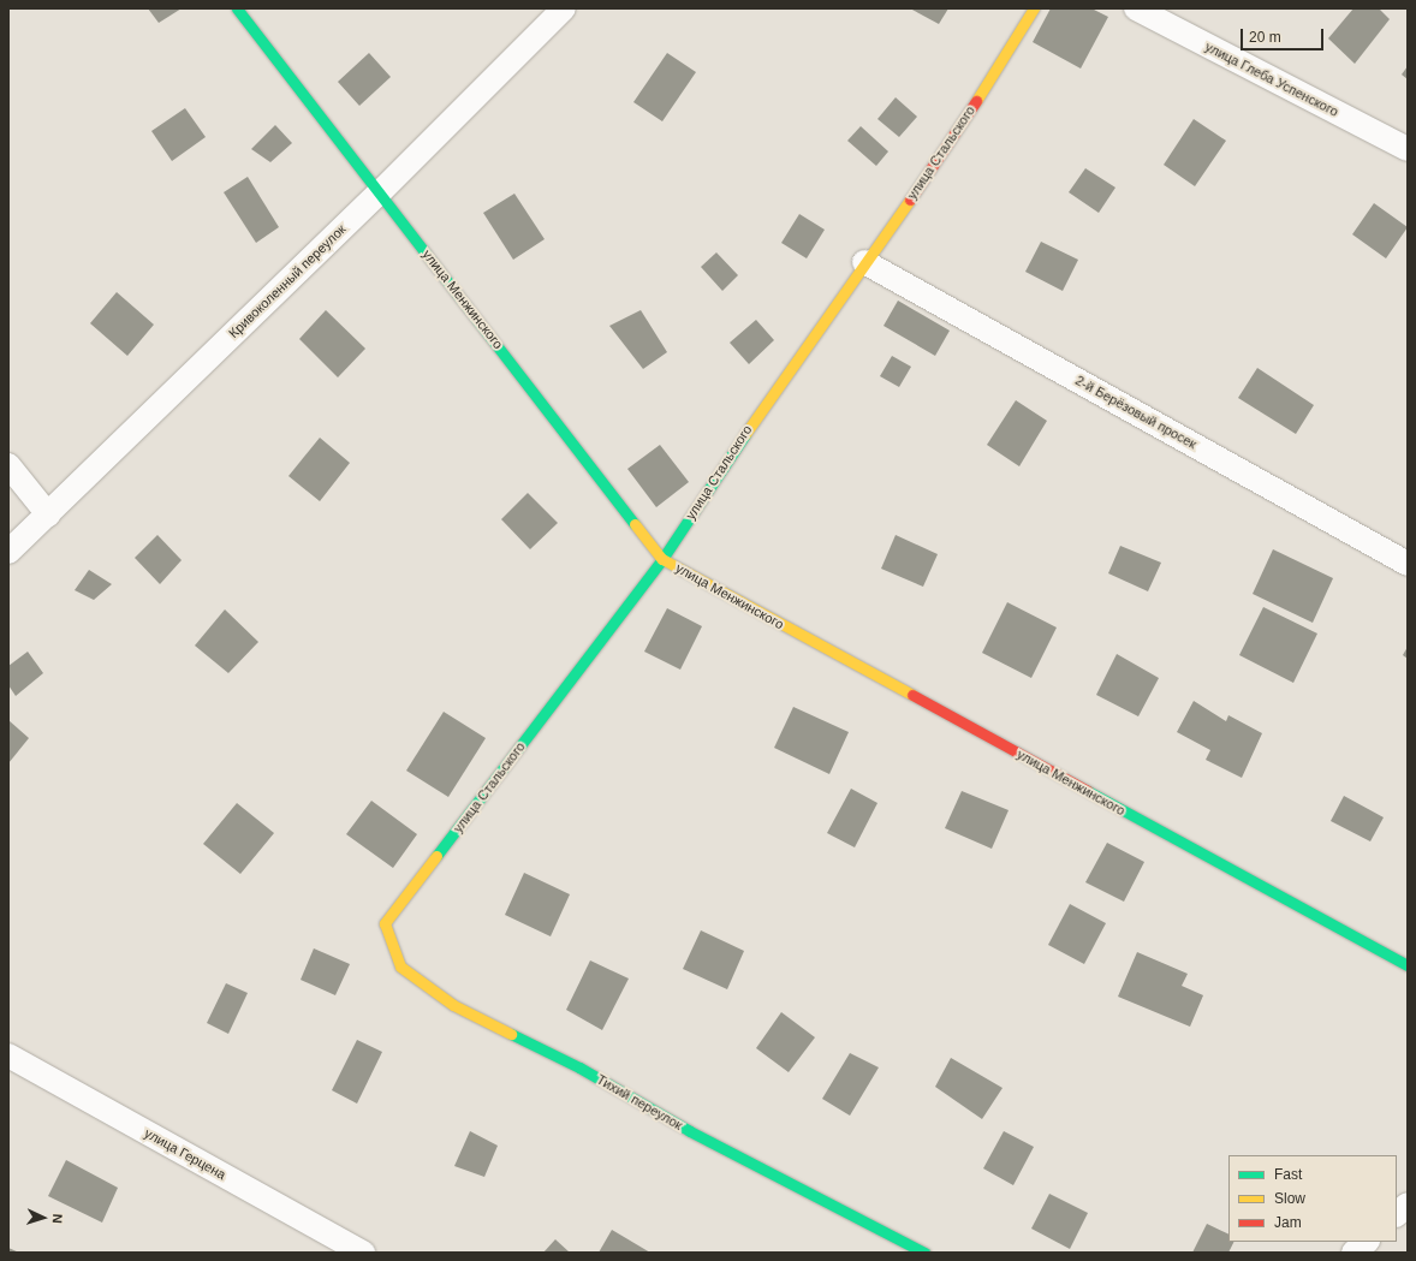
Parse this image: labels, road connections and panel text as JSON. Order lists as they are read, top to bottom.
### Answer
{
  "streets": {
    "street": [
      "улица Глеба Успенского",
      "улица Стальского",
      "Кривоколенный переулок",
      "улица Менжинского",
      "2-й Берёзовый просек",
      "Тихий переулок",
      "улица Герцена"
    ]
  },
  "crossings": [
    ["улица Стальского", "улица Менжинского"],
    ["улица Стальского", "2-й Берёзовый просек"],
    ["улица Стальского", "Тихий переулок"],
    ["Кривоколенный переулок", "улица Менжинского"]
  ],
  "legend": ["Fast", "Slow", "Jam"],
  "scale_bar": "20 m",
  "north": "right"
}
